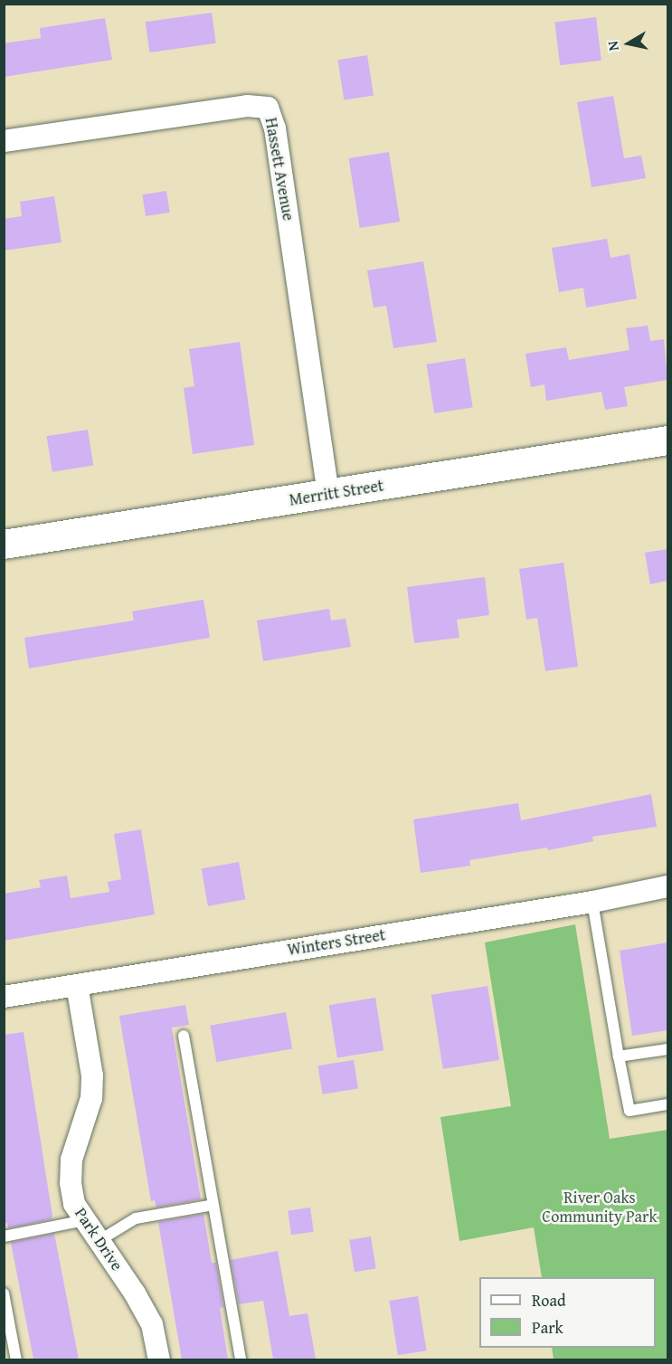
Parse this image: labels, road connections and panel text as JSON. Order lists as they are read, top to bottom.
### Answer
{
  "streets": {
    "street": [
      "Hassett Avenue",
      "Merritt Street",
      "Winters Street",
      "Park Drive"
    ]
  },
  "crossings": [
    ["Hassett Avenue", "Merritt Street"],
    ["Winters Street", "Park Drive"]
  ],
  "parks": ["River Oaks Community Park"],
  "legend": ["Road", "Park"],
  "north": "left"
}
